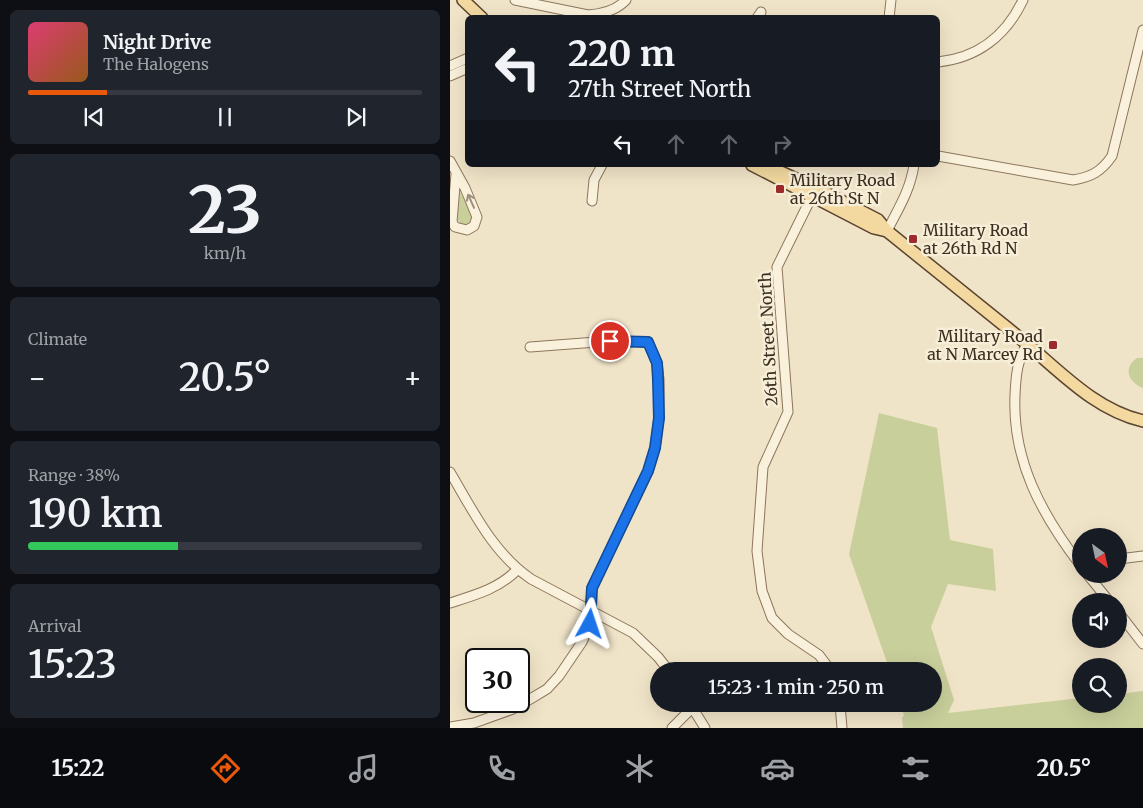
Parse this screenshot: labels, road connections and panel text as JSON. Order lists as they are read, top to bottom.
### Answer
{
  "streets": {
    "street": ["26th Street North"]
  },
  "places": {
    "transit": ["Military Road at 26th St N", "Military Road at 26th Rd N", "Military Road at N Marcey Rd"]
  },
  "north": "bottom right",
  "page": {
    "turn": ["220 m", "27th Street North"],
    "song": ["Night Drive", "The Halogens"],
    "tile": [
      ["23", "km/h"],
      "Climate",
      ["Range · 38%", "190 km"],
      ["Arrival", "15:23"]
    ],
    "heat": ["−", "20.5°", "+"],
    "limit": "30",
    "trip": "15:23 · 1 min · 250 m",
    "tabs": ["15:22", "20.5°"]
  }
}
